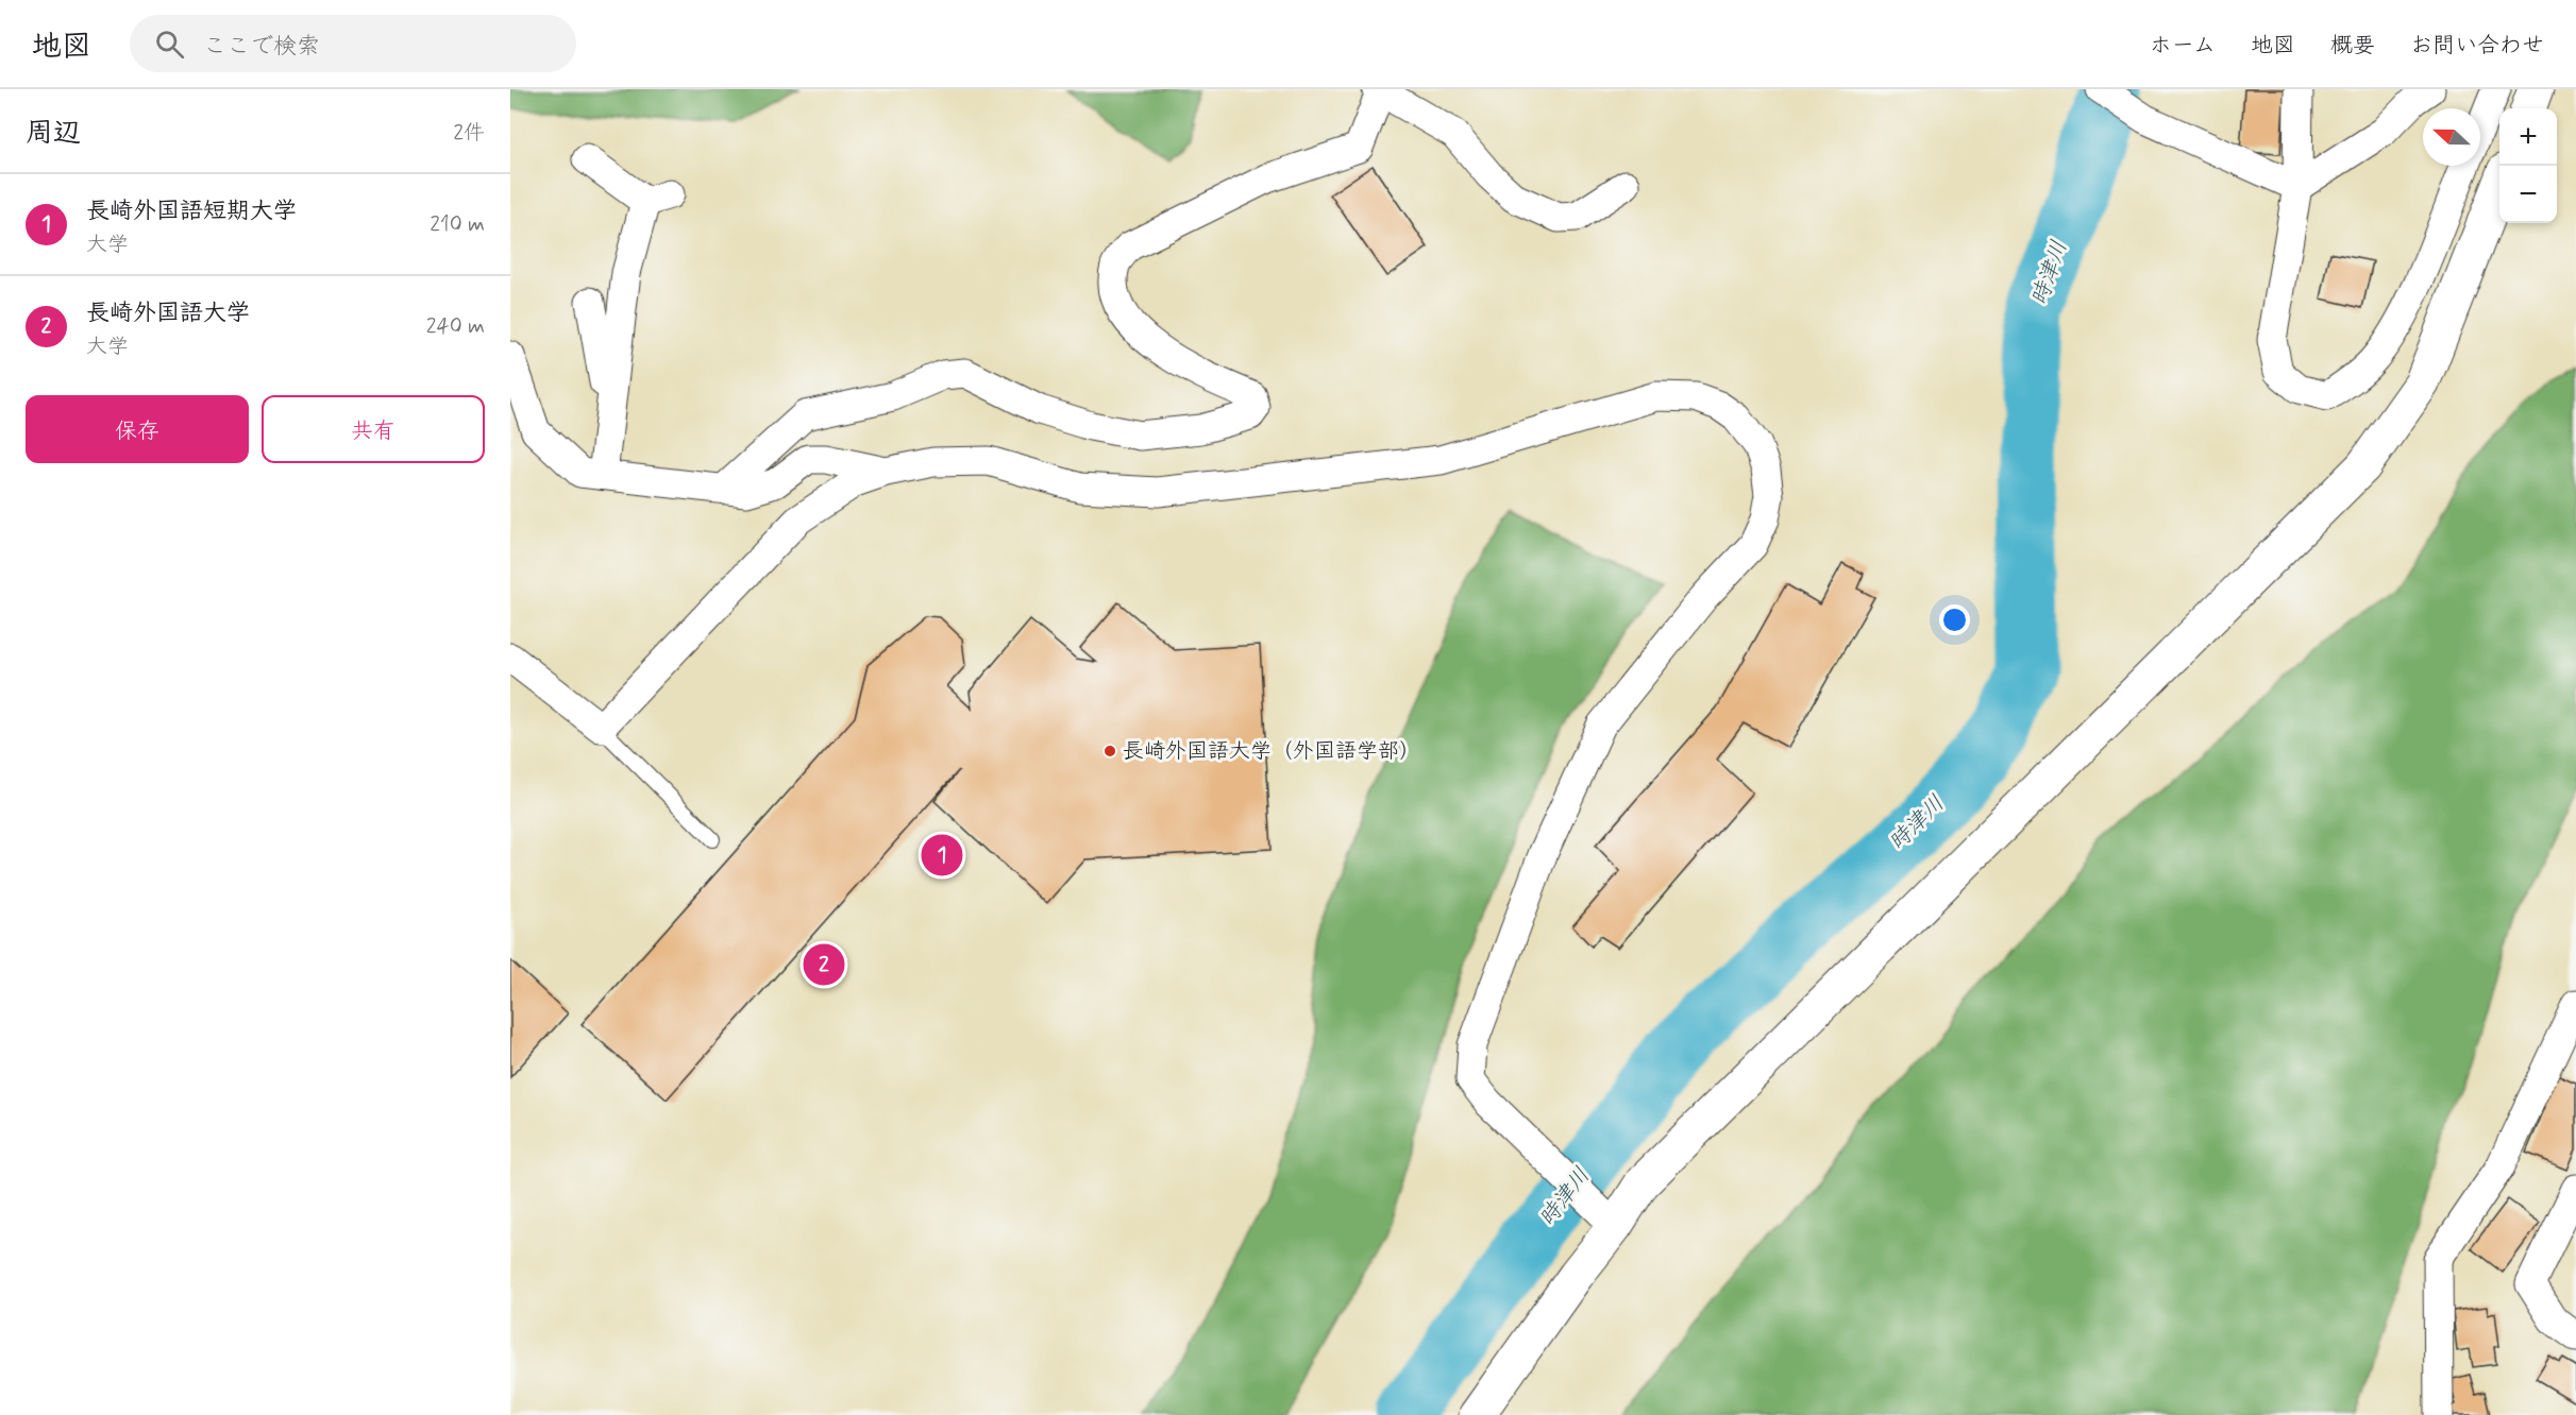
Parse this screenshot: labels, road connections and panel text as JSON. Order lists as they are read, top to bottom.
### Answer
{
  "water": ["時津川"],
  "places": ["長崎外国語大学（外国語学部）"],
  "north": "left",
  "page": {
    "header": "地図",
    "search": "ここで検索",
    "nav": [
      "ホーム",
      "地図",
      "概要",
      "お問い合わせ"
    ],
    "heading": ["周辺", "2件"],
    "map_buttons": ["+", "−"],
    "list": [
      {
        "mark": "1",
        "name": "長崎外国語短期大学",
        "note": "大学",
        "value": "210 m"
      },
      {
        "mark": "2",
        "name": "長崎外国語大学",
        "note": "大学",
        "value": "240 m"
      }
    ],
    "buttons": ["保存", "共有"],
    "pins": ["1", "2"]
  }
}
